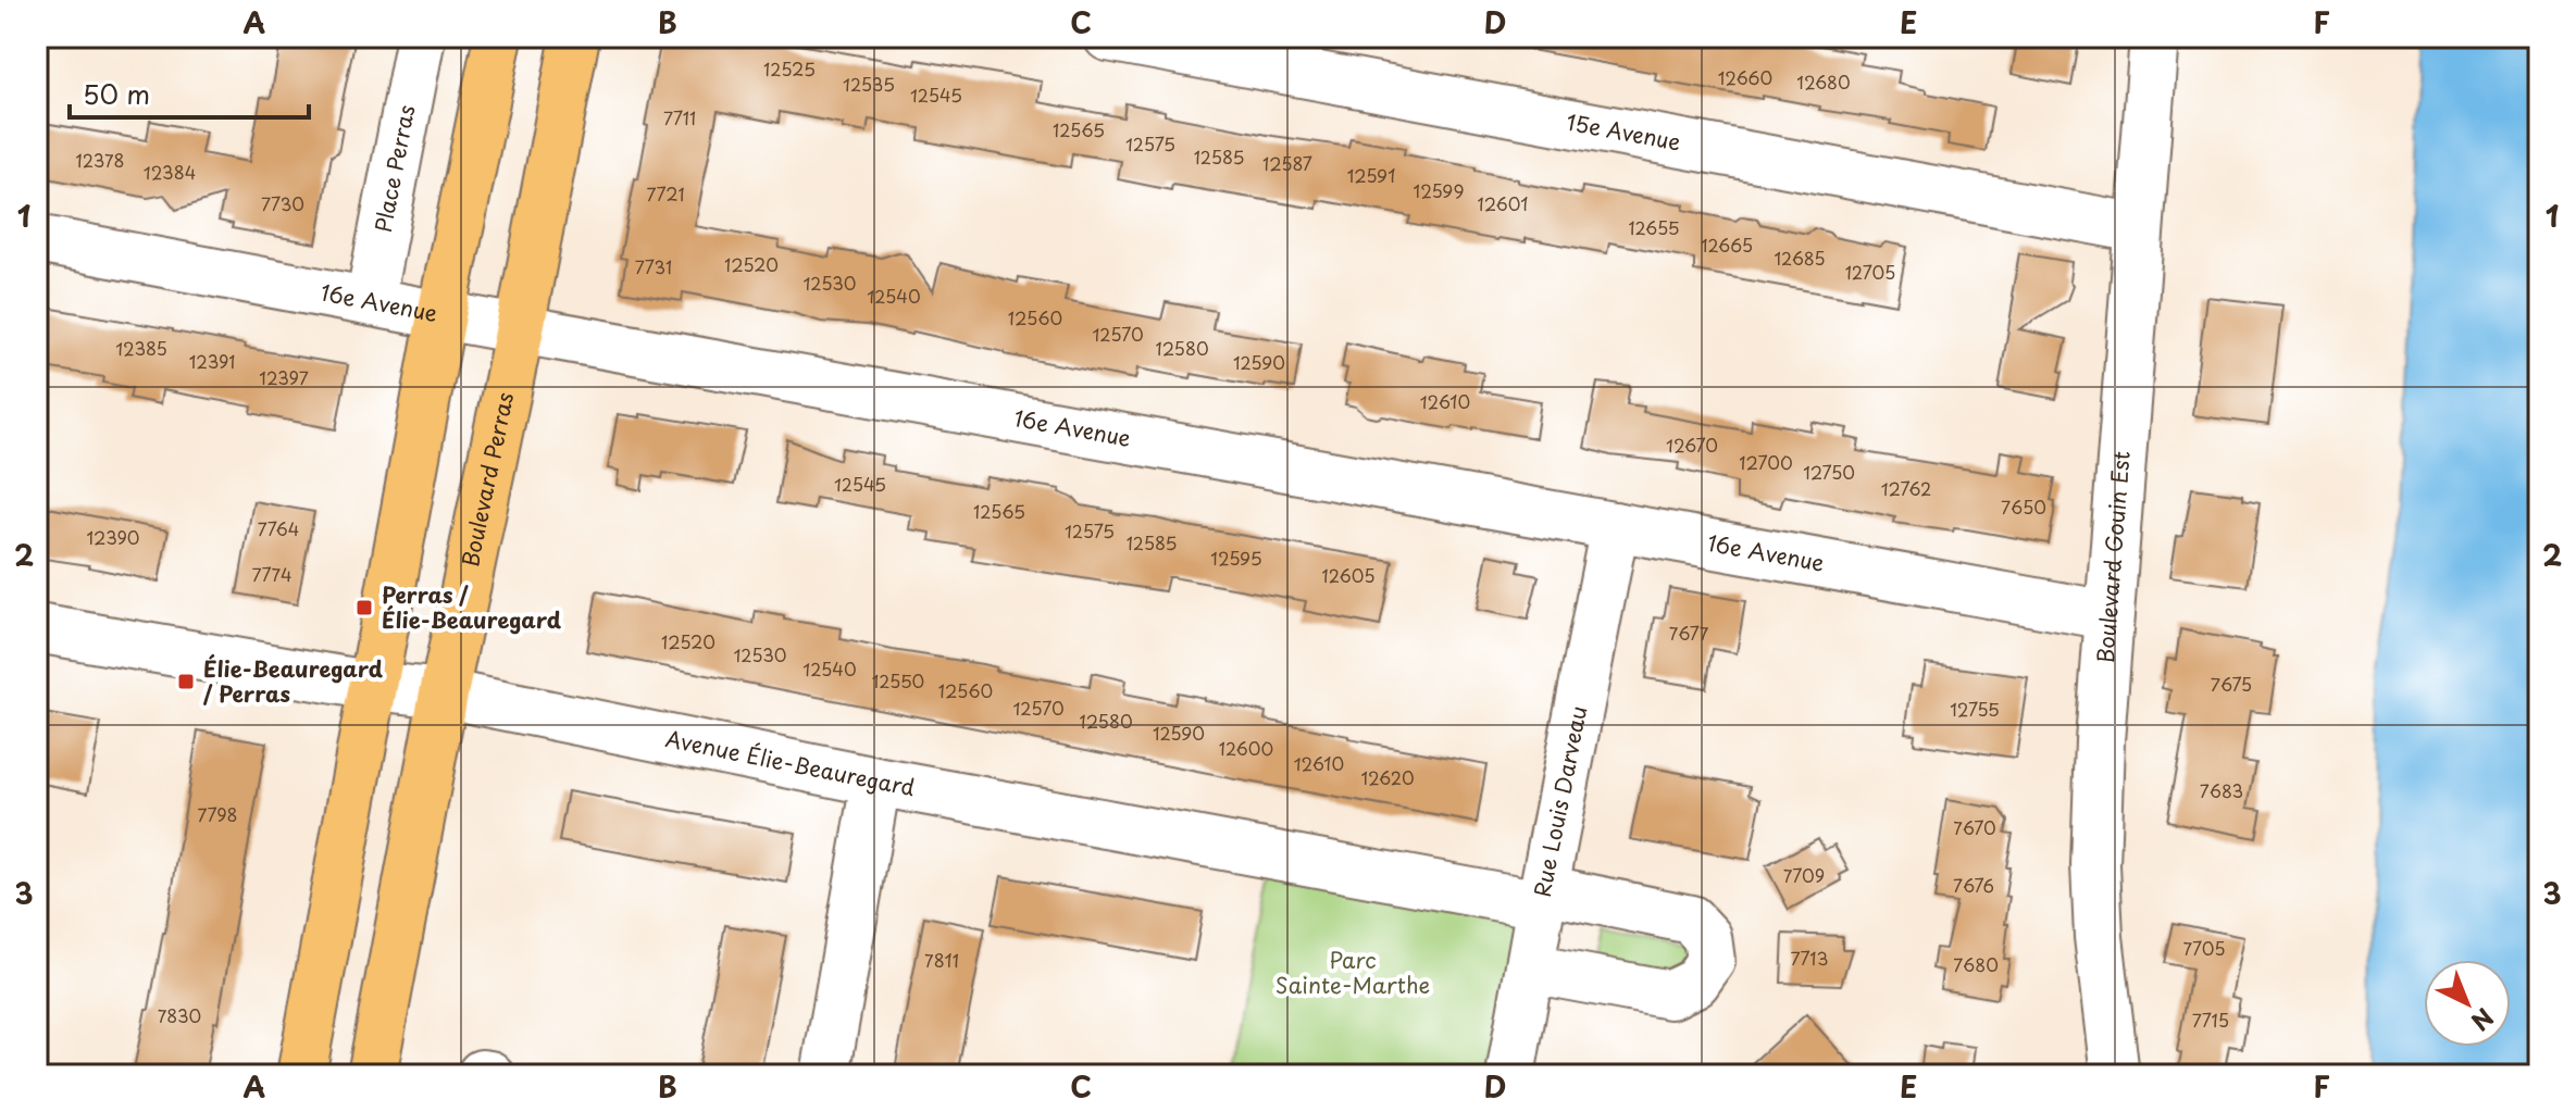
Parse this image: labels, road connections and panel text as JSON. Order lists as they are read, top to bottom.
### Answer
{
  "streets": {
    "main road": ["Boulevard Perras"],
    "street": [
      "15e Avenue",
      "Place Perras",
      "16e Avenue",
      "Boulevard Gouin Est",
      "Avenue Élie-Beauregard",
      "Rue Louis Darveau"
    ]
  },
  "crossings": [
    ["15e Avenue", "Boulevard Gouin Est"],
    ["Place Perras", "16e Avenue"],
    ["16e Avenue", "Boulevard Perras"],
    ["16e Avenue", "Boulevard Gouin Est"],
    ["16e Avenue", "Rue Louis Darveau"],
    ["Boulevard Perras", "Avenue Élie-Beauregard"],
    ["Avenue Élie-Beauregard", "Rue Louis Darveau"]
  ],
  "parks": ["Parc Sainte-Marthe"],
  "places": {
    "transit": ["Perras / Élie-Beauregard", "Élie-Beauregard / Perras"]
  },
  "house_numbers": [
    "12525",
    "12660",
    "12680",
    "12535",
    "12545",
    "7711",
    "12565",
    "12575",
    "12585",
    "12378",
    "12587",
    "12384",
    "12591",
    "12599",
    "7721",
    "7730",
    "12601",
    "12655",
    "12665",
    "12685",
    "12520",
    "7731",
    "12705",
    "12530",
    "12540",
    "12560",
    "12570",
    "12385",
    "12580",
    "12391",
    "12590",
    "12397",
    "12610",
    "12670",
    "12700",
    "12750",
    "12545",
    "12762",
    "7650",
    "12565",
    "7764",
    "12575",
    "12390",
    "12585",
    "12595",
    "7774",
    "12605",
    "7677",
    "12520",
    "12530",
    "12540",
    "12550",
    "7675",
    "12560",
    "12570",
    "12755",
    "12580",
    "12590",
    "12600",
    "12610",
    "12620",
    "7683",
    "7798",
    "7670",
    "7709",
    "7676",
    "7705",
    "7713",
    "7811",
    "7680",
    "7830",
    "7715"
  ],
  "scale_bar": "50 m",
  "north": "bottom right",
  "grid": {
    "columns": [
      "A",
      "B",
      "C",
      "D",
      "E",
      "F"
    ],
    "rows": ["1", "2", "3"]
  }
}
